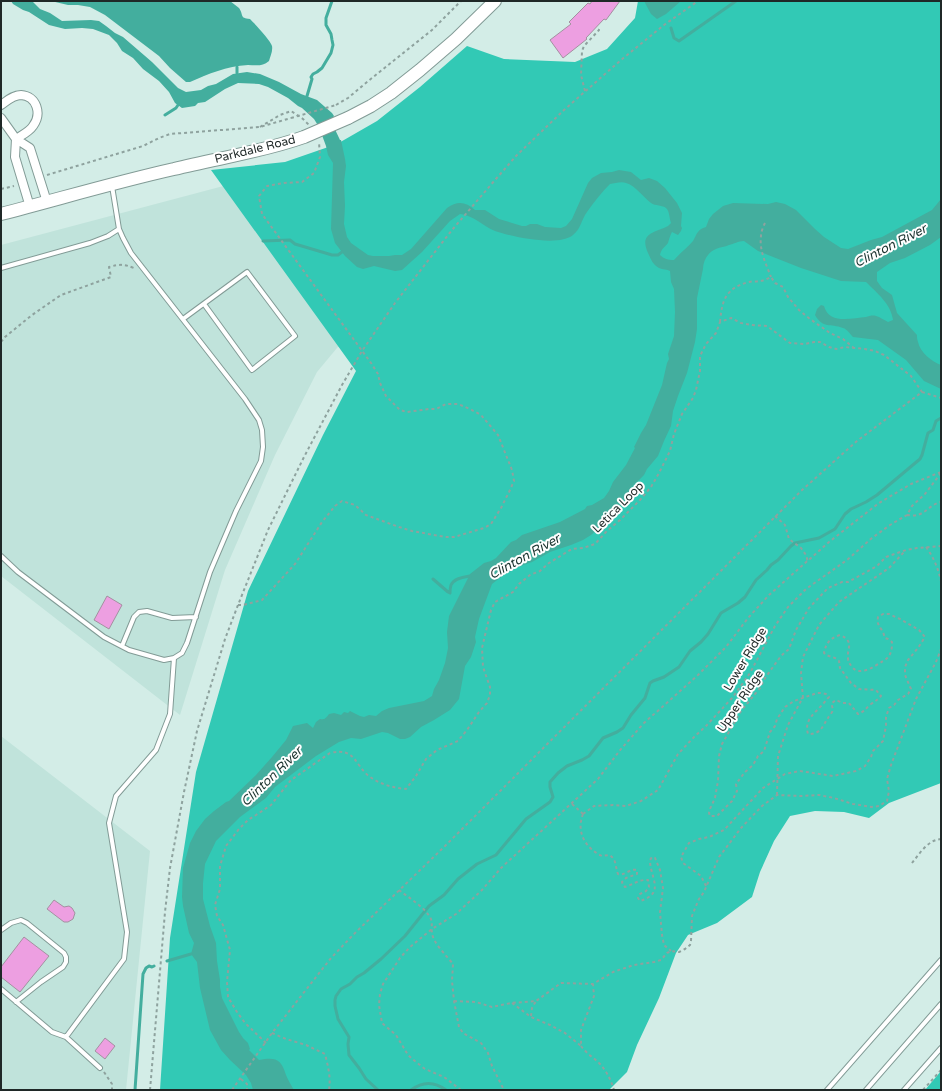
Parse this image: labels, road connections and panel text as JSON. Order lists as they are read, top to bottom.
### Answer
{
  "streets": {
    "main road": ["Parkdale Road"],
    "path": ["Letica Loop", "Lower Ridge", "Upper Ridge"]
  },
  "water": ["Clinton River"]
}
